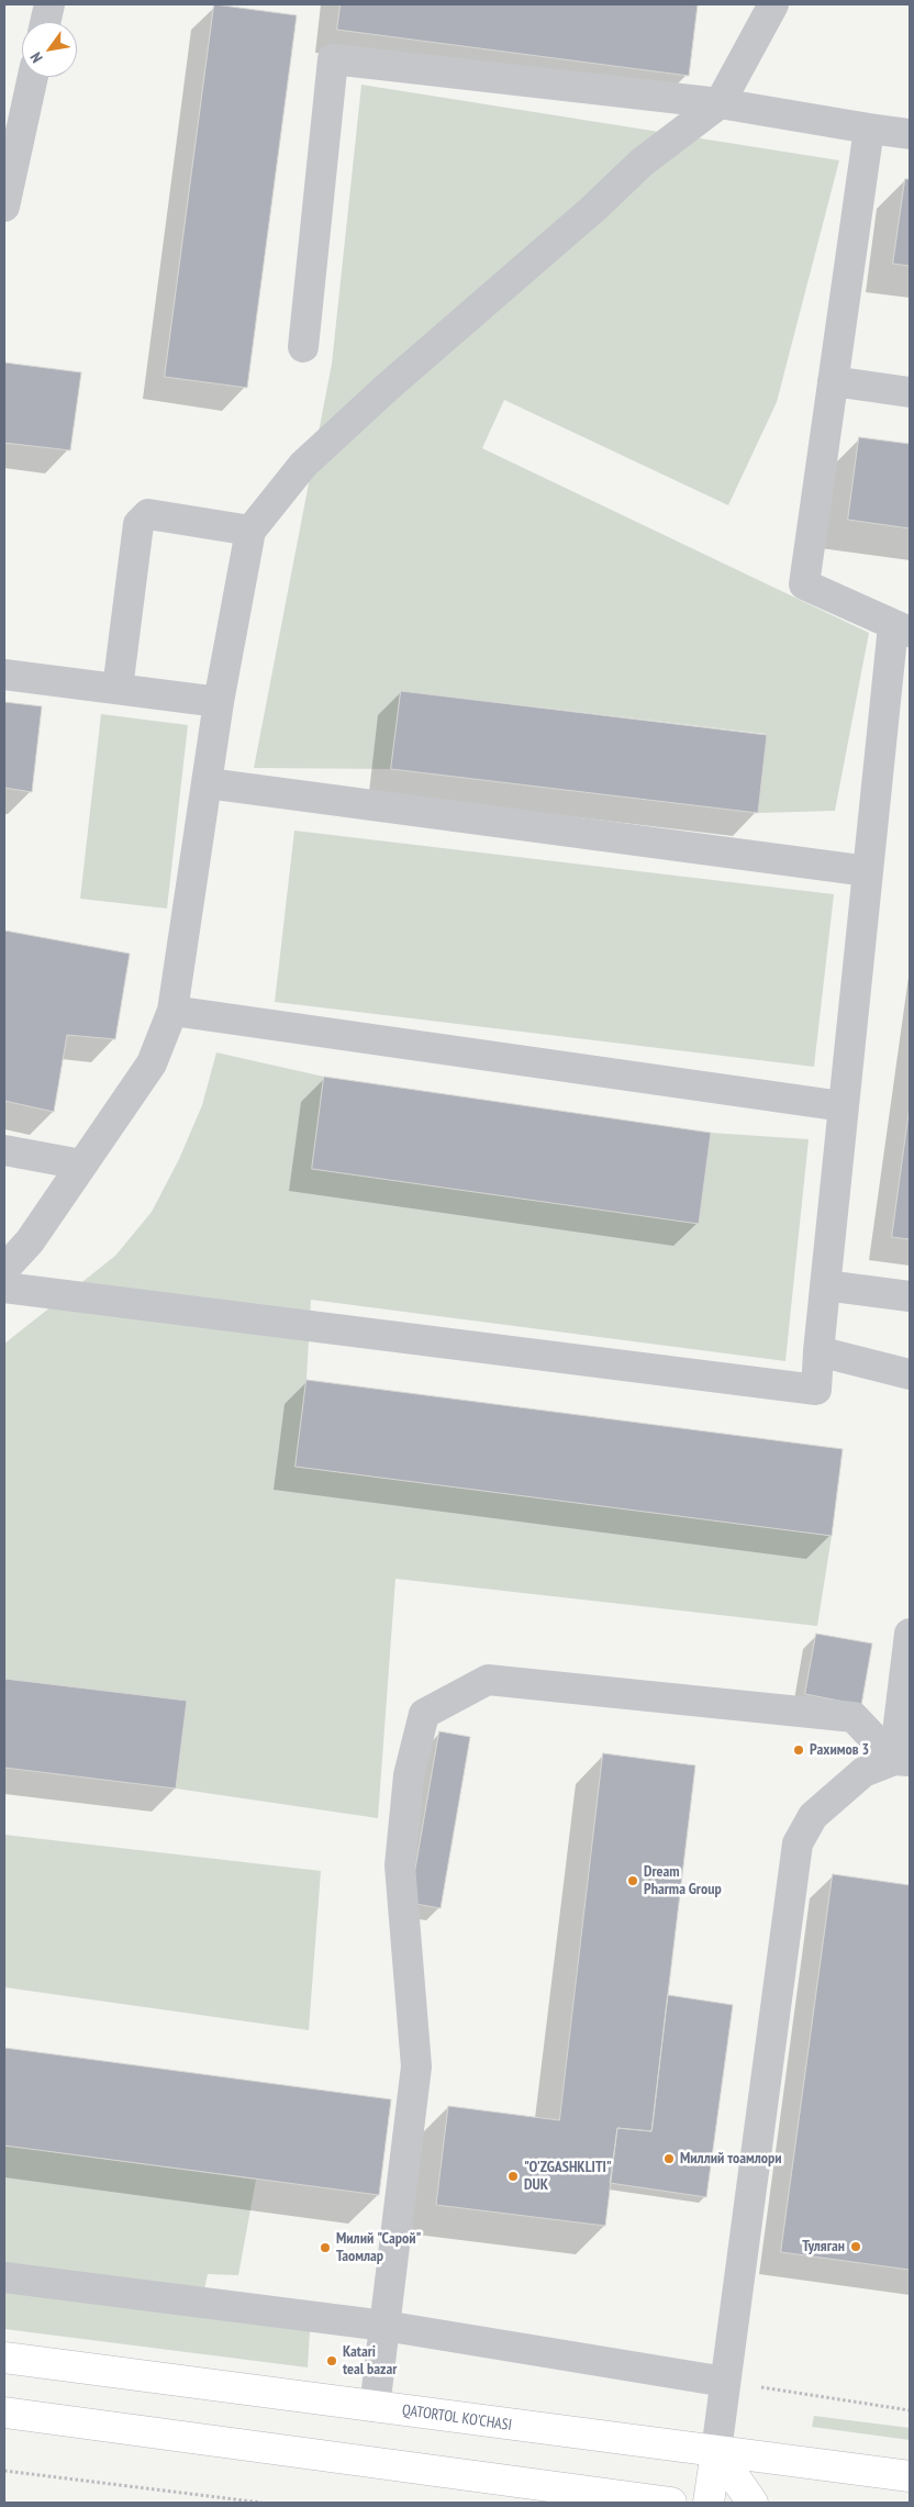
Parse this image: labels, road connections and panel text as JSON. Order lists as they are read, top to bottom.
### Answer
{
  "streets": {
    "main road": ["QATORTOL KO'CHASI"]
  },
  "places": [
    "Рахимов 3",
    "Dream Pharma Group",
    "Миллий тоамлори",
    "\"O'ZGASHKLITI\" DUK",
    "Туляган",
    "Милий \"Сарой\" Таомлар",
    "Katari teal bazar"
  ],
  "north": "bottom left"
}
